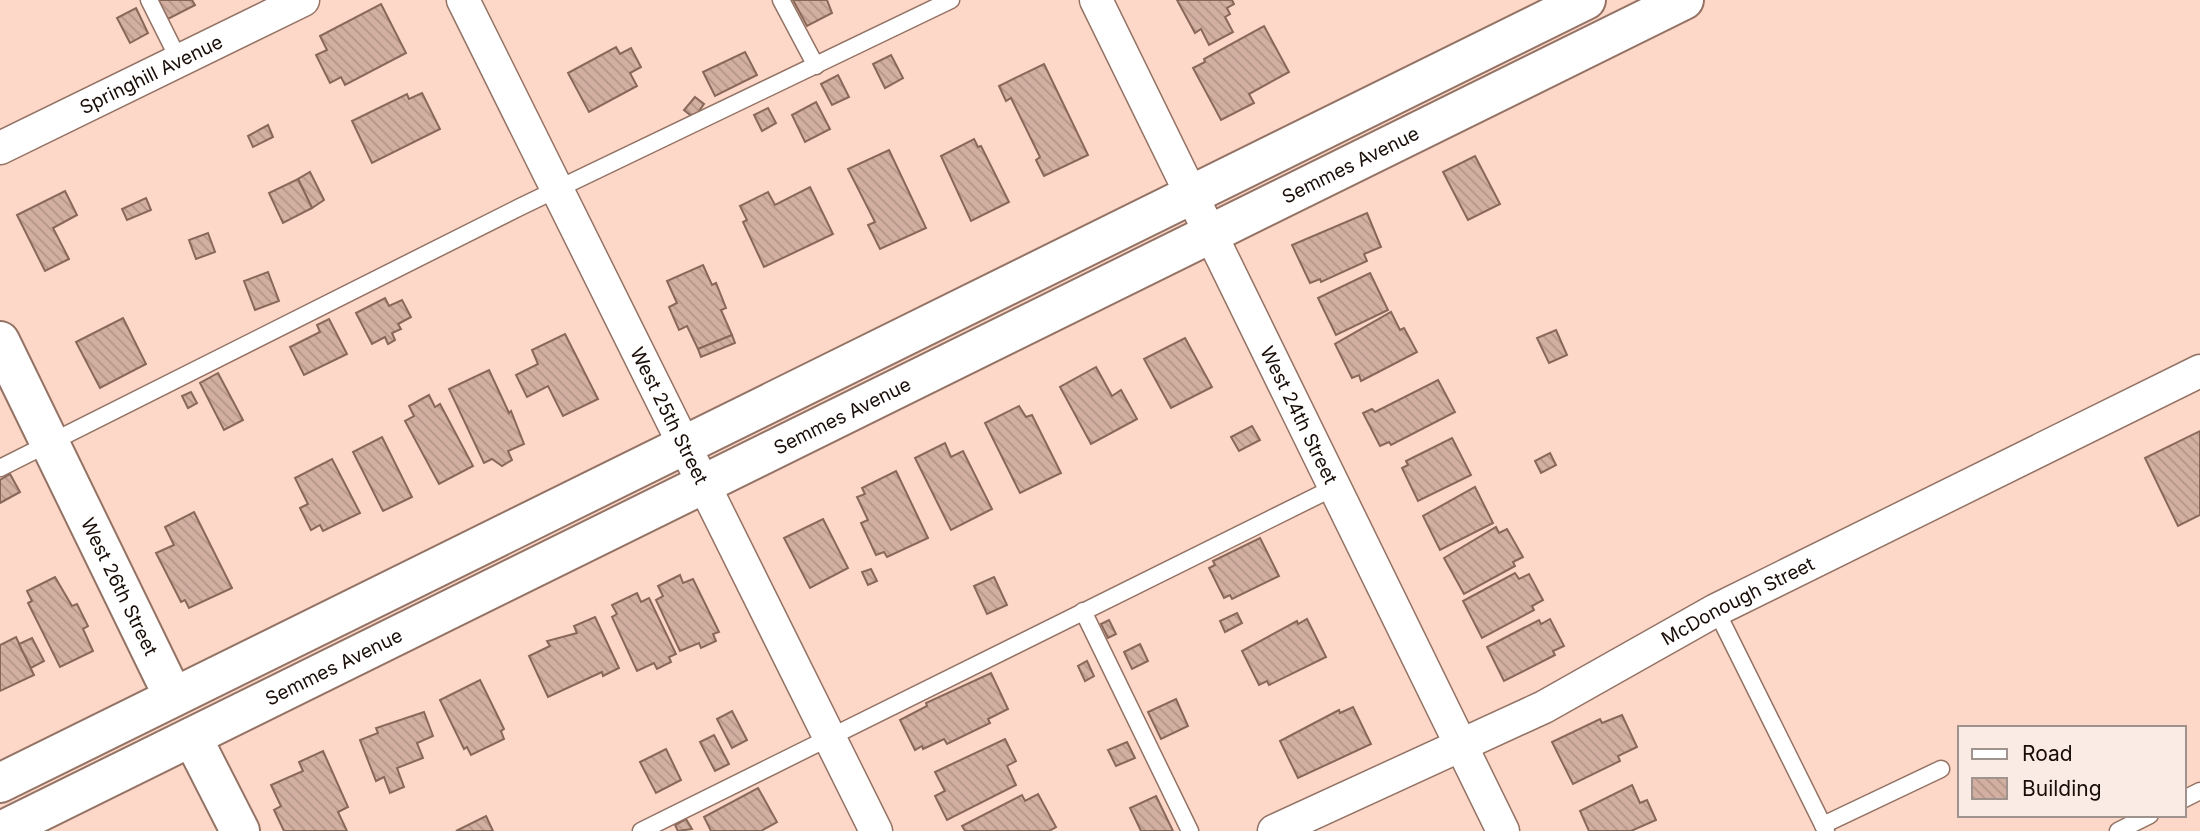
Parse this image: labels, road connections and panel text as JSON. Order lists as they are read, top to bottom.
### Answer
{
  "streets": {
    "main road": ["Semmes Avenue", "West 26th Street"],
    "street": [
      "Springhill Avenue",
      "West 25th Street",
      "West 24th Street",
      "McDonough Street"
    ]
  },
  "crossings": [
    ["Semmes Avenue", "West 25th Street"],
    ["Semmes Avenue", "West 24th Street"],
    ["Semmes Avenue", "West 26th Street"],
    ["West 24th Street", "McDonough Street"]
  ],
  "legend": ["Road", "Building"]
}
